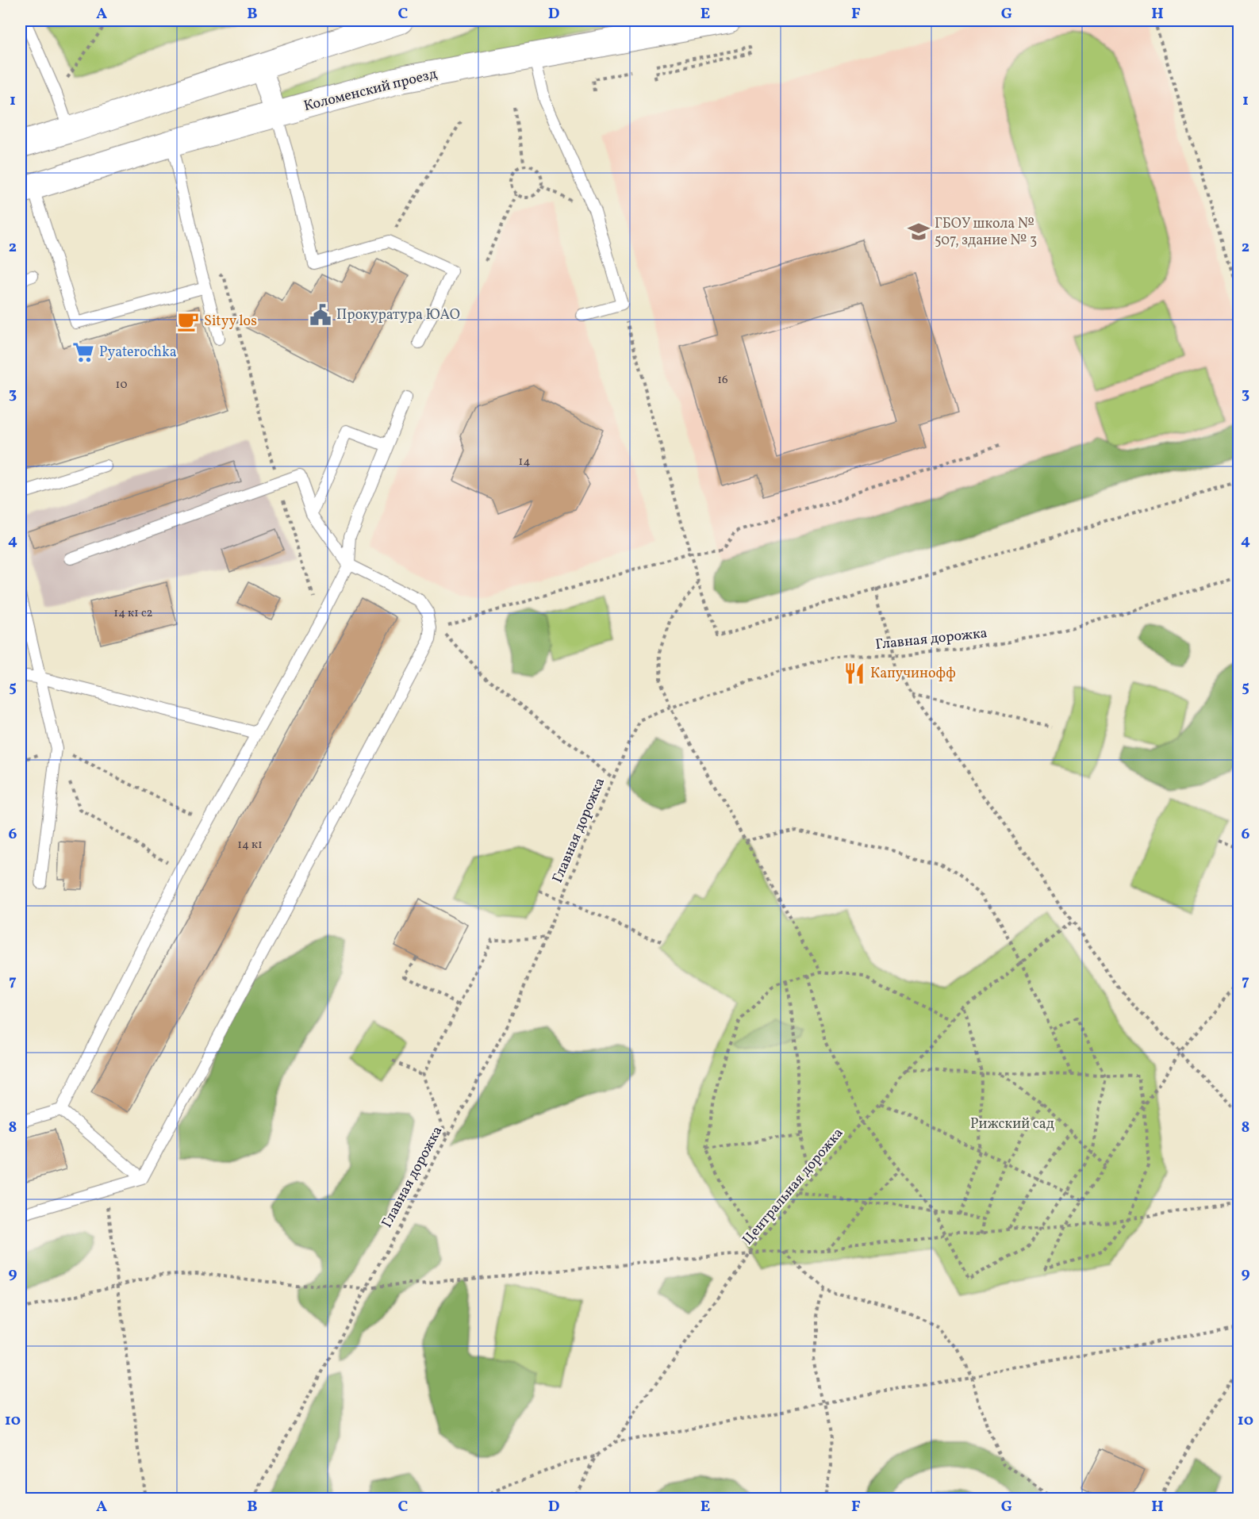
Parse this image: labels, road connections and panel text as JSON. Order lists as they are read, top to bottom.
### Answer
{
  "streets": {
    "main road": ["Коломенский проезд"],
    "path": ["Главная дорожка", "Центральная дорожка"]
  },
  "parks": ["Рижский сад"],
  "places": {
    "school or university": ["ГБОУ школа № 507, здание № 3"],
    "public building": ["Прокуратура ЮАО"],
    "cafe": ["Sityy los"],
    "supermarket": ["Pyaterochka"],
    "restaurant": ["Капучинофф"]
  },
  "house_numbers": [
    "16",
    "10",
    "14",
    "14 к1 с2",
    "14 к1"
  ],
  "grid": {
    "columns": [
      "A",
      "B",
      "C",
      "D",
      "E",
      "F",
      "G",
      "H"
    ],
    "rows": [
      "1",
      "2",
      "3",
      "4",
      "5",
      "6",
      "7",
      "8",
      "9",
      "10"
    ]
  }
}
